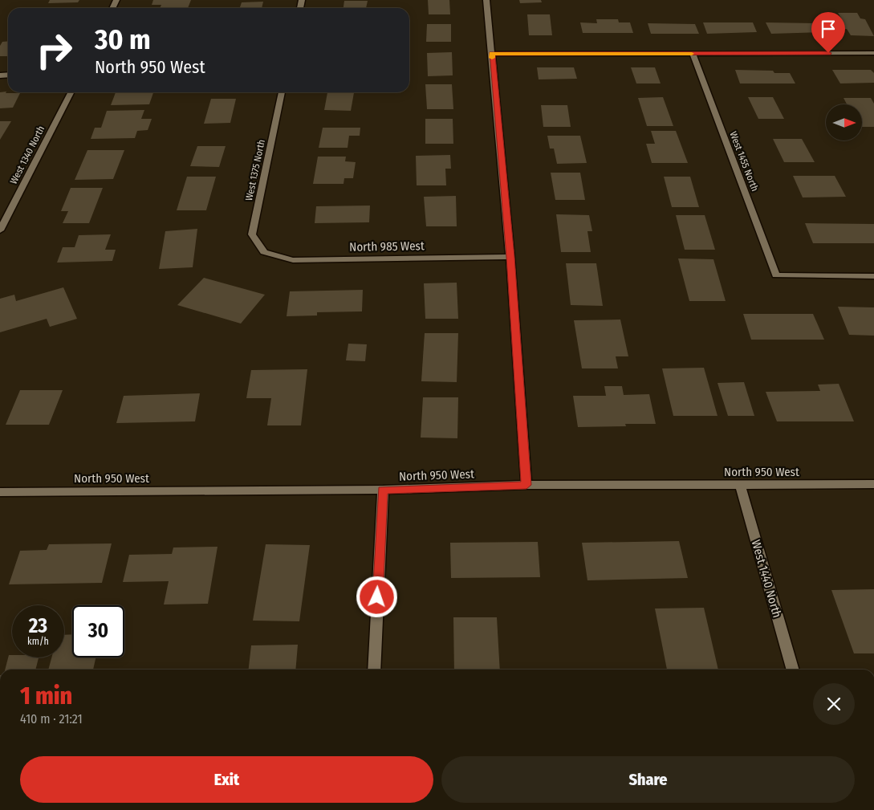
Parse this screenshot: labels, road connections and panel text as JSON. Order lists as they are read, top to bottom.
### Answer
{
  "streets": {
    "street": [
      "West 1340 North",
      "West 1455 North",
      "West 1375 North",
      "North 985 West",
      "North 950 West",
      "West 1440 North"
    ]
  },
  "crossings": [
    ["West 1375 North", "North 985 West"],
    ["North 950 West", "West 1440 North"]
  ],
  "north": "right",
  "page": {
    "turn": ["30 m", "North 950 West"],
    "speed": "23 km/h",
    "limit": "30",
    "heading": ["1 min", "410 m · 21:21"],
    "buttons": ["Exit", "Share"]
  }
}
